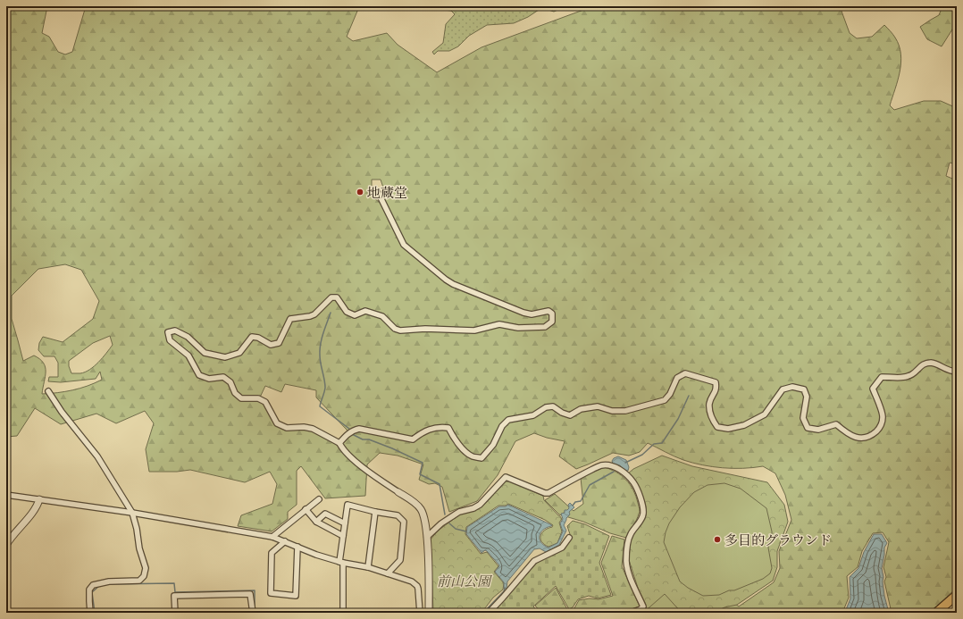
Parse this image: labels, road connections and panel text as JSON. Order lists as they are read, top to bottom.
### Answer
{
  "parks": ["前山公園"],
  "places": ["地蔵堂", "多目的グラウンド"]
}
